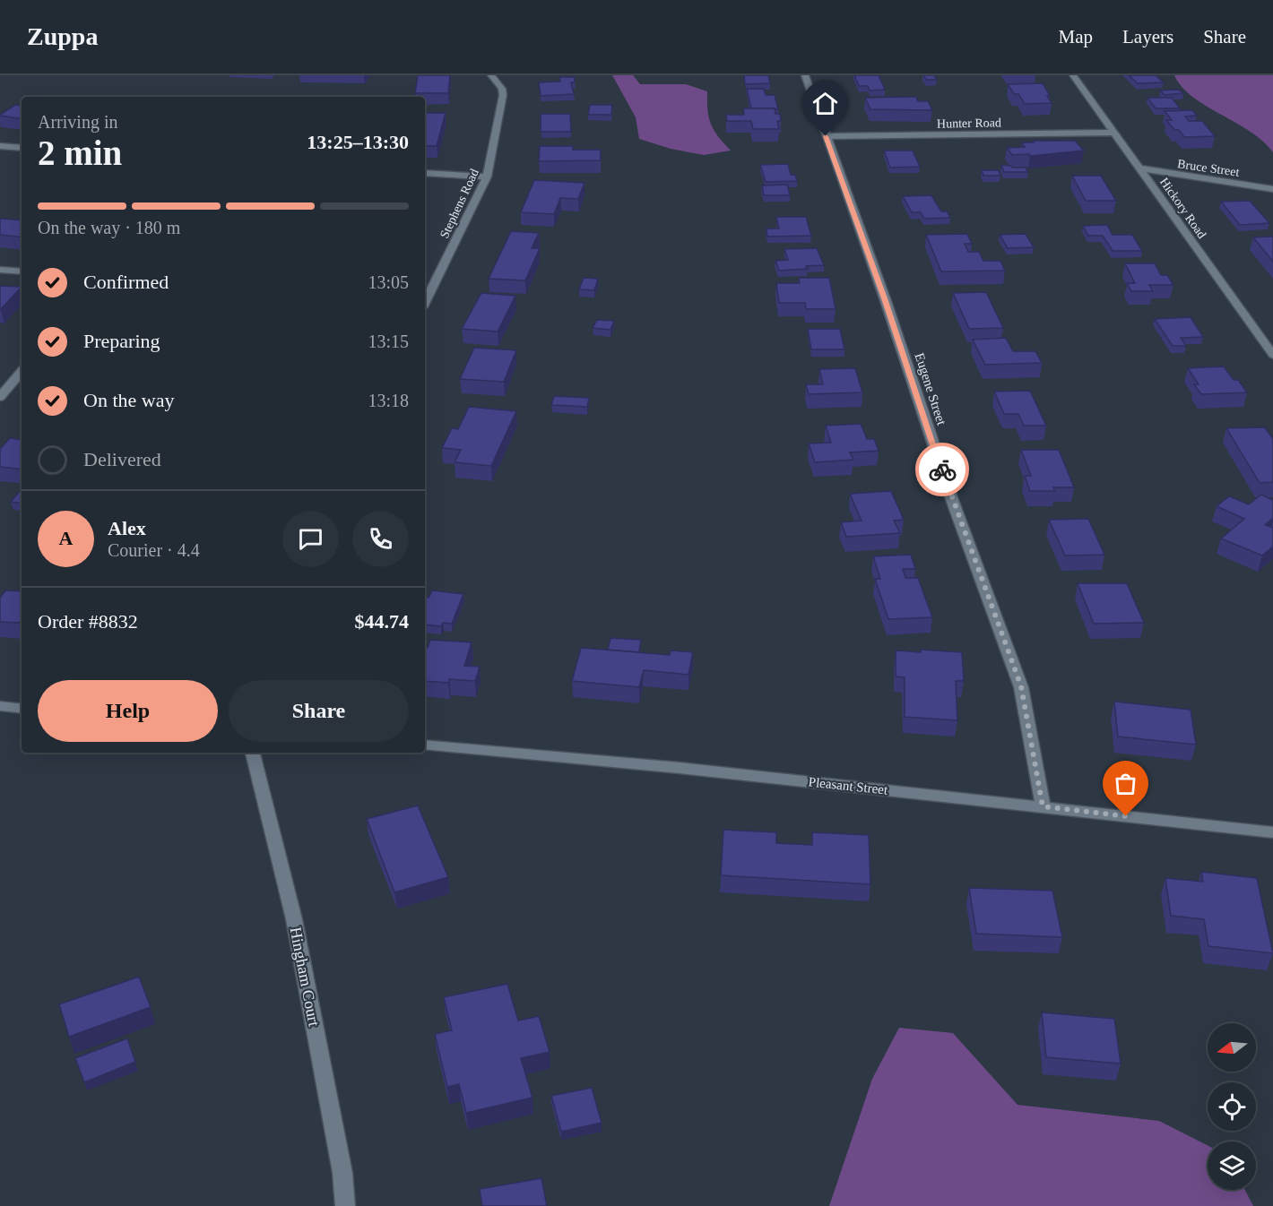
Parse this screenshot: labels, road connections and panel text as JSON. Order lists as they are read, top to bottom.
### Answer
{
  "streets": {
    "street": [
      "Hunter Road",
      "Bruce Street",
      "Stephens Road",
      "Hickory Road",
      "Eugene Street",
      "Pleasant Street",
      "Hingham Court"
    ]
  },
  "crossings": [
    ["Hunter Road", "Hickory Road"],
    ["Hunter Road", "Eugene Street"],
    ["Bruce Street", "Hickory Road"],
    ["Eugene Street", "Pleasant Street"]
  ],
  "north": "left",
  "page": {
    "header": "Zuppa",
    "nav": ["Map", "Layers", "Share"],
    "heading": ["2 min", "Arriving in", "13:25–13:30"],
    "panel": [
      "Alex",
      "Courier · 4.4",
      "Order #8832",
      "$44.74"
    ],
    "bar": "On the way · 180 m",
    "list": [
      ["Confirmed", "13:05"],
      ["Preparing", "13:15"],
      ["On the way", "13:18"],
      "Delivered"
    ],
    "round": "A",
    "buttons": ["Help", "Share"]
  }
}
